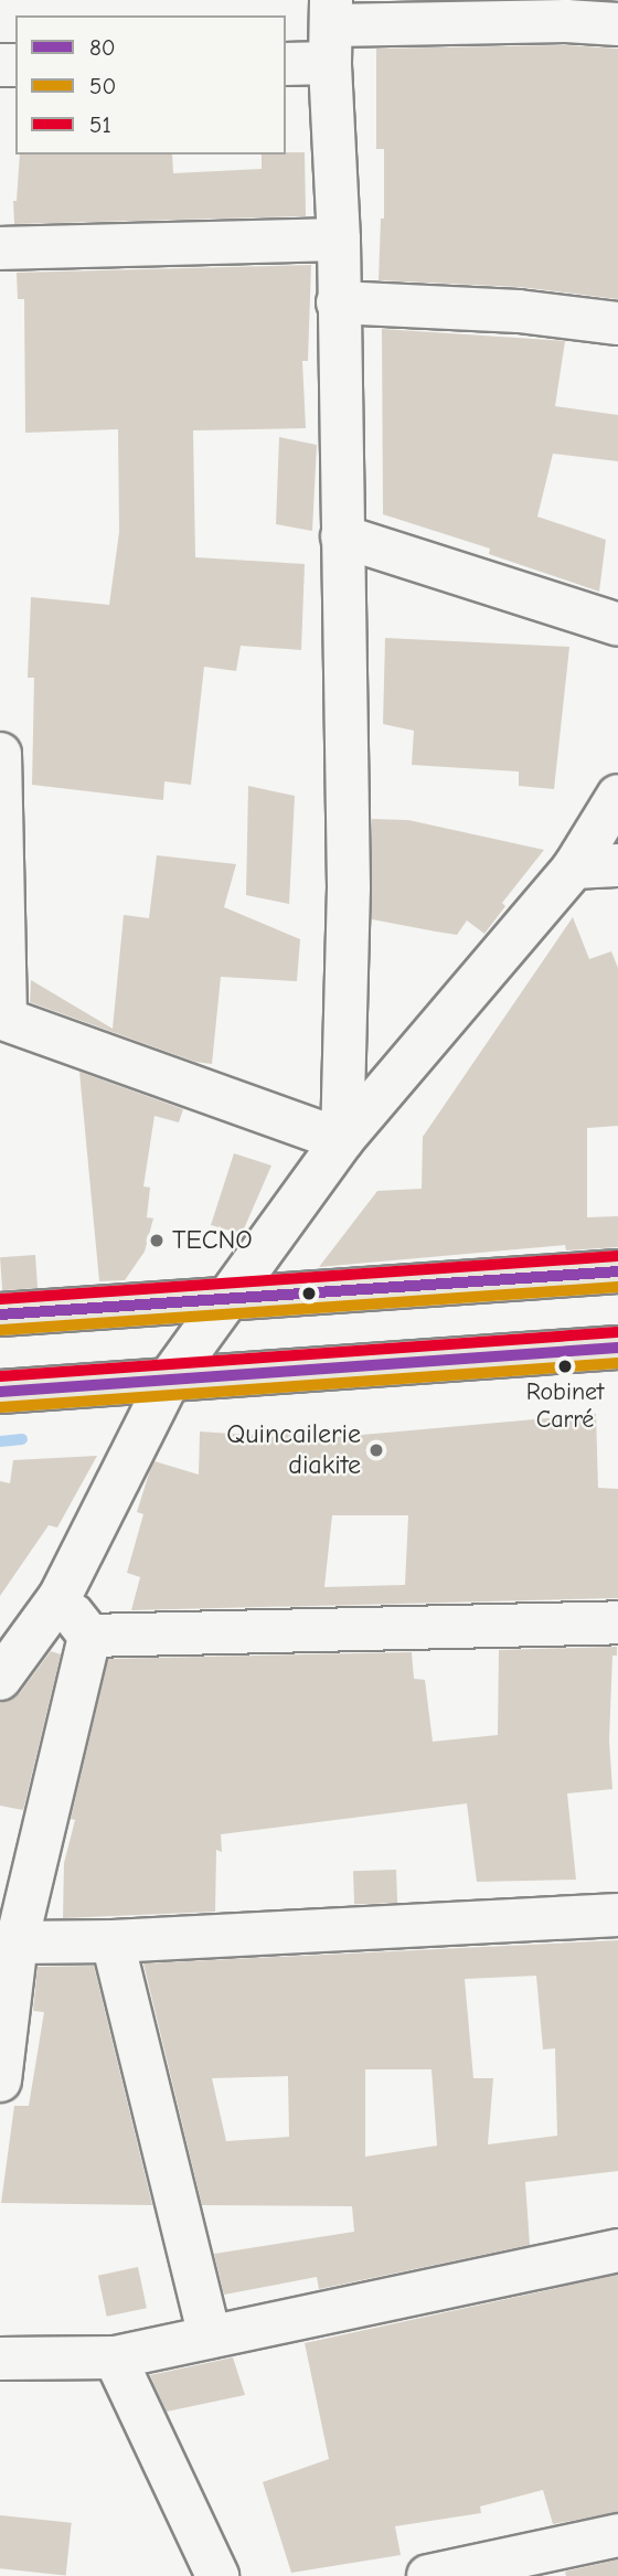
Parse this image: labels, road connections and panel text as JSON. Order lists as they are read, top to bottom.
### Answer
{
  "places": ["TECNO", "Robinet Carré", "Quincailerie diakite"],
  "lines": ["transit line 51", "transit line 80", "transit line 50"],
  "legend": ["80", "50", "51"]
}
